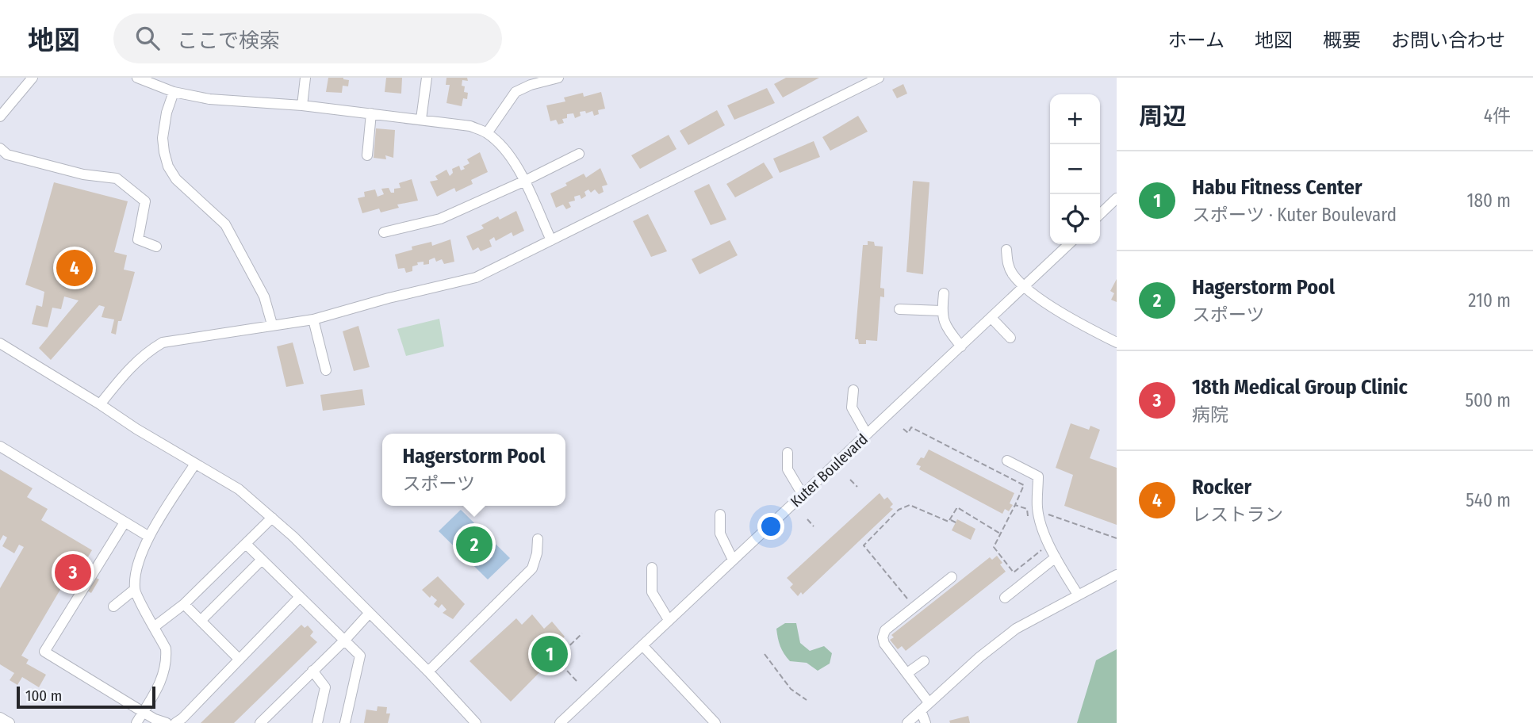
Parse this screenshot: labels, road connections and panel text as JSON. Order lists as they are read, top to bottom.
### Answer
{
  "streets": {
    "street": ["Kuter Boulevard"]
  },
  "scale_bar": "100 m",
  "page": {
    "header": "地図",
    "search": "ここで検索",
    "nav": [
      "ホーム",
      "地図",
      "概要",
      "お問い合わせ"
    ],
    "heading": ["周辺", "4件"],
    "map_buttons": ["+", "−"],
    "list": [
      {
        "mark": "1",
        "name": "Habu Fitness Center",
        "note": "スポーツ · Kuter Boulevard",
        "value": "180 m"
      },
      {
        "mark": "2",
        "name": "Hagerstorm Pool",
        "note": "スポーツ",
        "value": "210 m"
      },
      {
        "mark": "3",
        "name": "18th Medical Group Clinic",
        "note": "病院",
        "value": "500 m"
      },
      {
        "mark": "4",
        "name": "Rocker",
        "note": "レストラン",
        "value": "540 m"
      }
    ],
    "pins": [
      "4",
      "2",
      "3",
      "1"
    ],
    "popup": ["Hagerstorm Pool", "スポーツ"],
    "scale": "100 m"
  }
}
